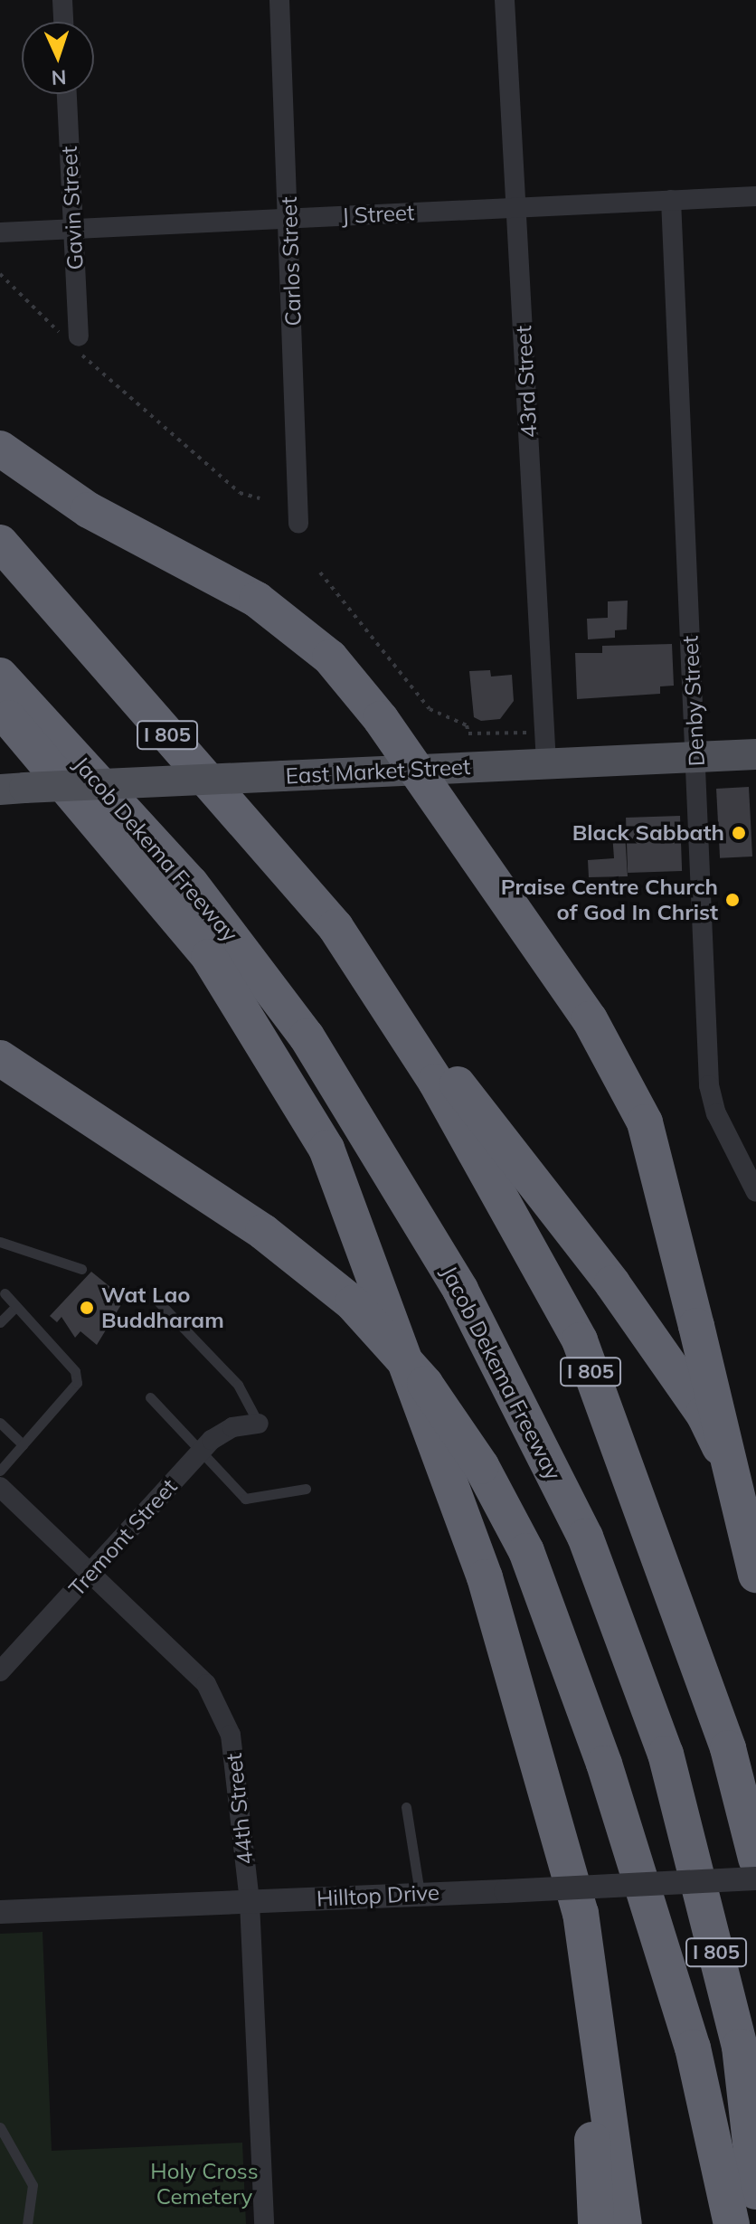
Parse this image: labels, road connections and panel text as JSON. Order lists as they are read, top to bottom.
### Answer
{
  "streets": {
    "highway": ["I 805", "Jacob Dekema Freeway"],
    "main road": ["East Market Street"],
    "street": [
      "Gavin Street",
      "J Street",
      "Carlos Street",
      "43rd Street",
      "Denby Street",
      "Tremont Street",
      "44th Street",
      "Hilltop Drive"
    ]
  },
  "crossings": [
    ["Gavin Street", "J Street"],
    ["J Street", "Carlos Street"],
    ["J Street", "43rd Street"],
    ["J Street", "Denby Street"],
    ["43rd Street", "East Market Street"],
    ["Denby Street", "East Market Street"],
    ["Tremont Street", "44th Street"],
    ["44th Street", "Hilltop Drive"]
  ],
  "parks": ["Holy Cross Cemetery"],
  "places": ["Black Sabbath", "Praise Centre Church of God In Christ", "Wat Lao Buddharam"],
  "north": "bottom"
}
